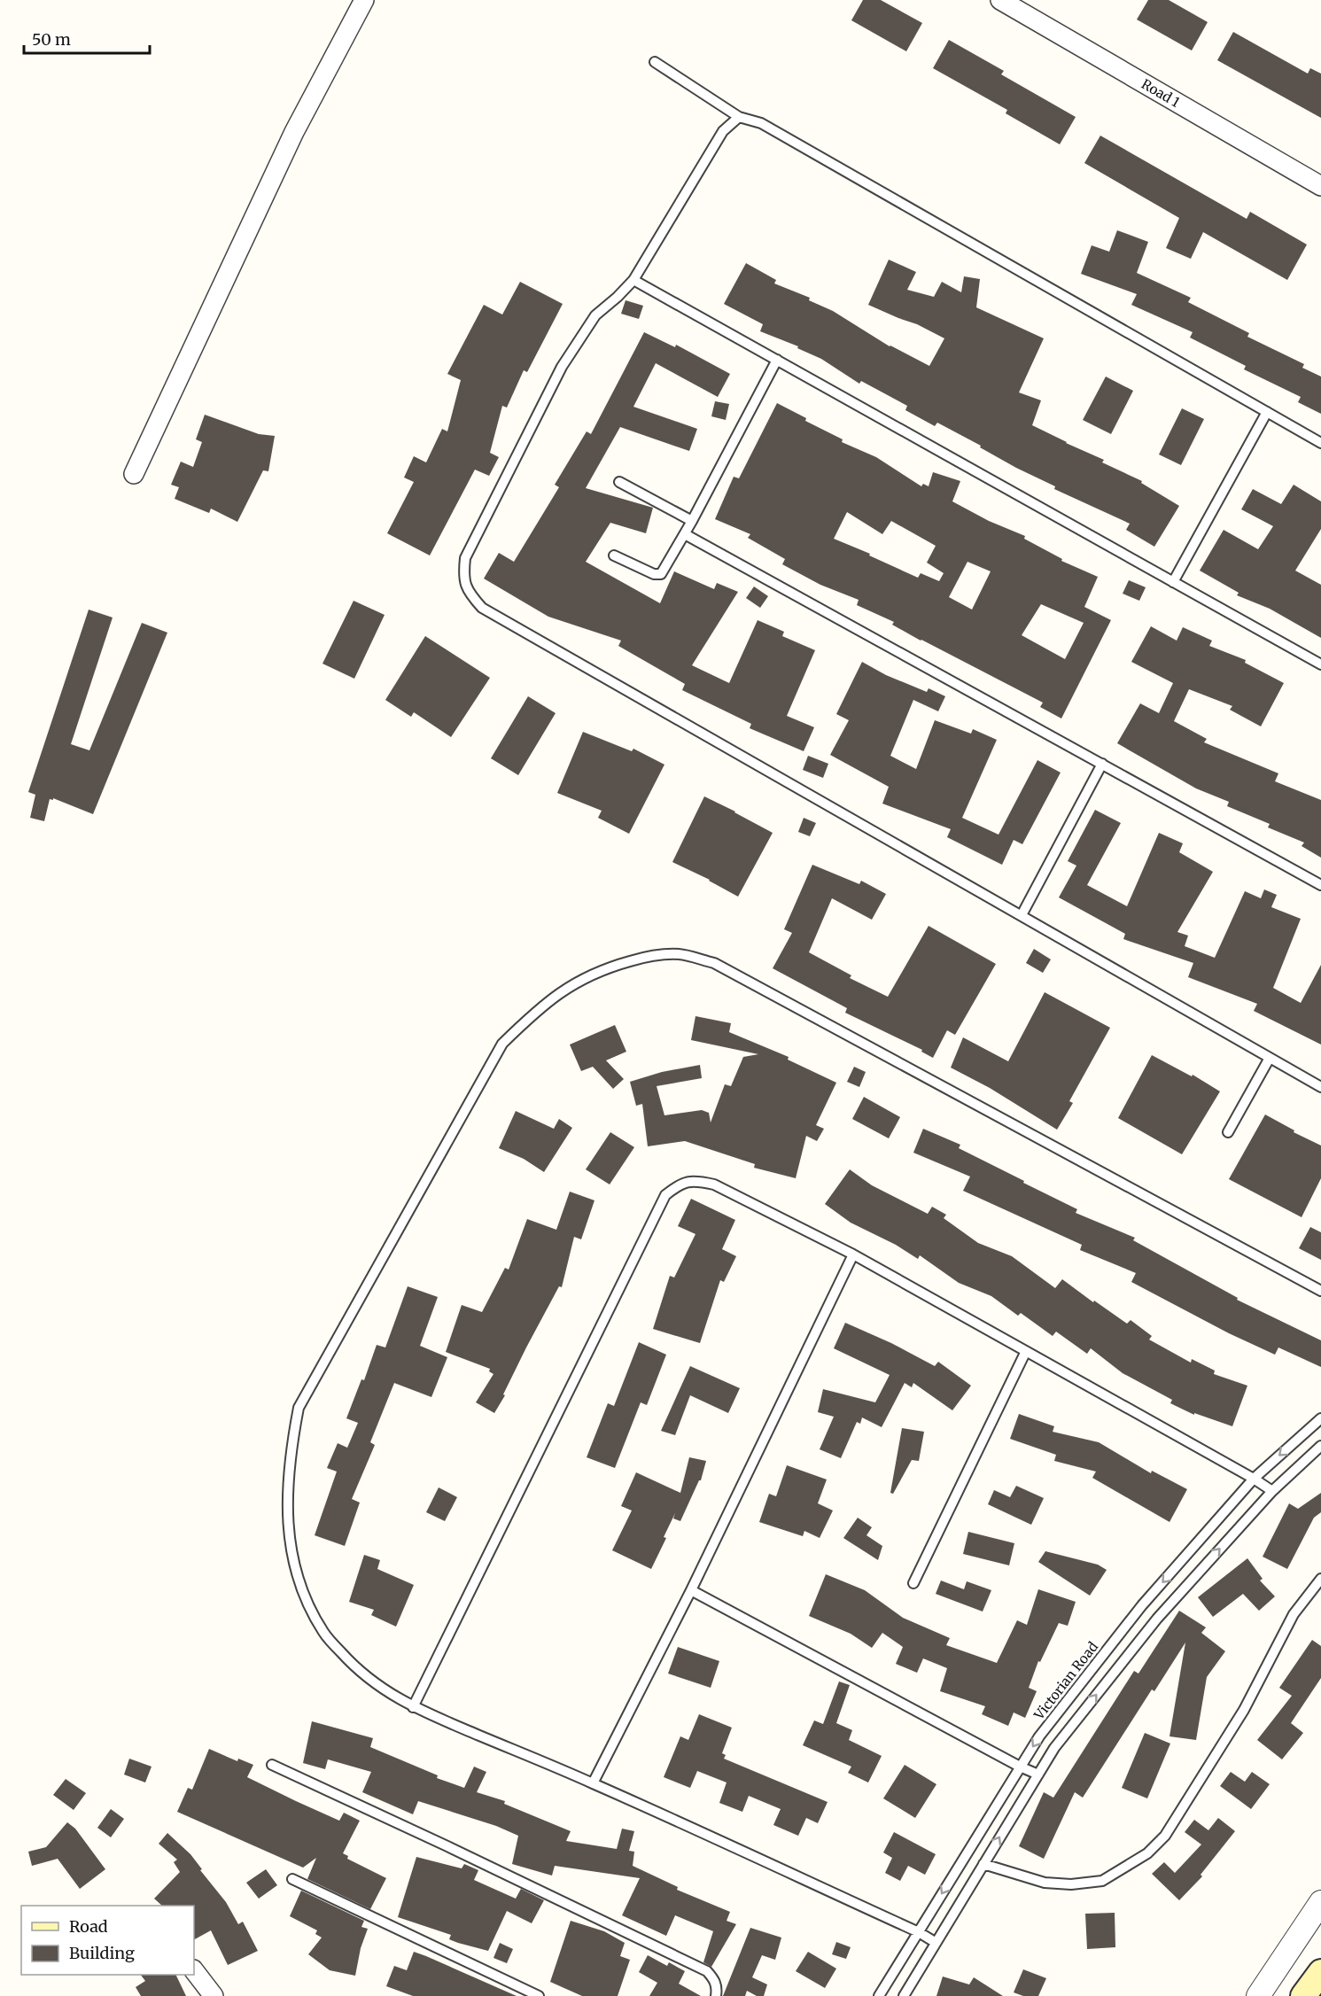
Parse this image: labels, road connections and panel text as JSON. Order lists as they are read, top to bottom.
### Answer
{
  "streets": {
    "street": ["Road 1"],
    "lane": ["Victorian Road"]
  },
  "legend": ["Road", "Building"],
  "scale_bar": "50 m"
}
